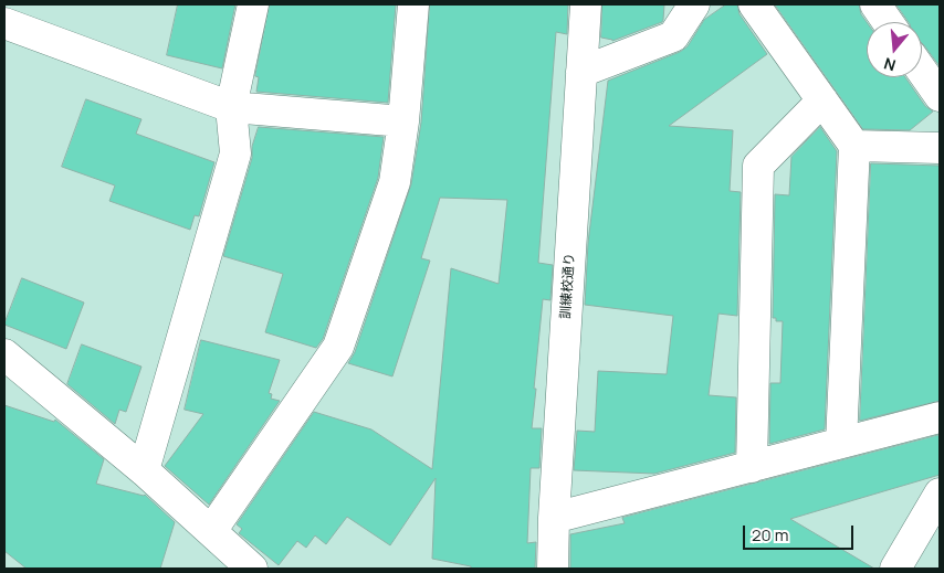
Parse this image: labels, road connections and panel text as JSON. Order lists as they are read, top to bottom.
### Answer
{
  "streets": {
    "street": ["訓練校通り"]
  },
  "scale_bar": "20 m",
  "north": "bottom"
}
